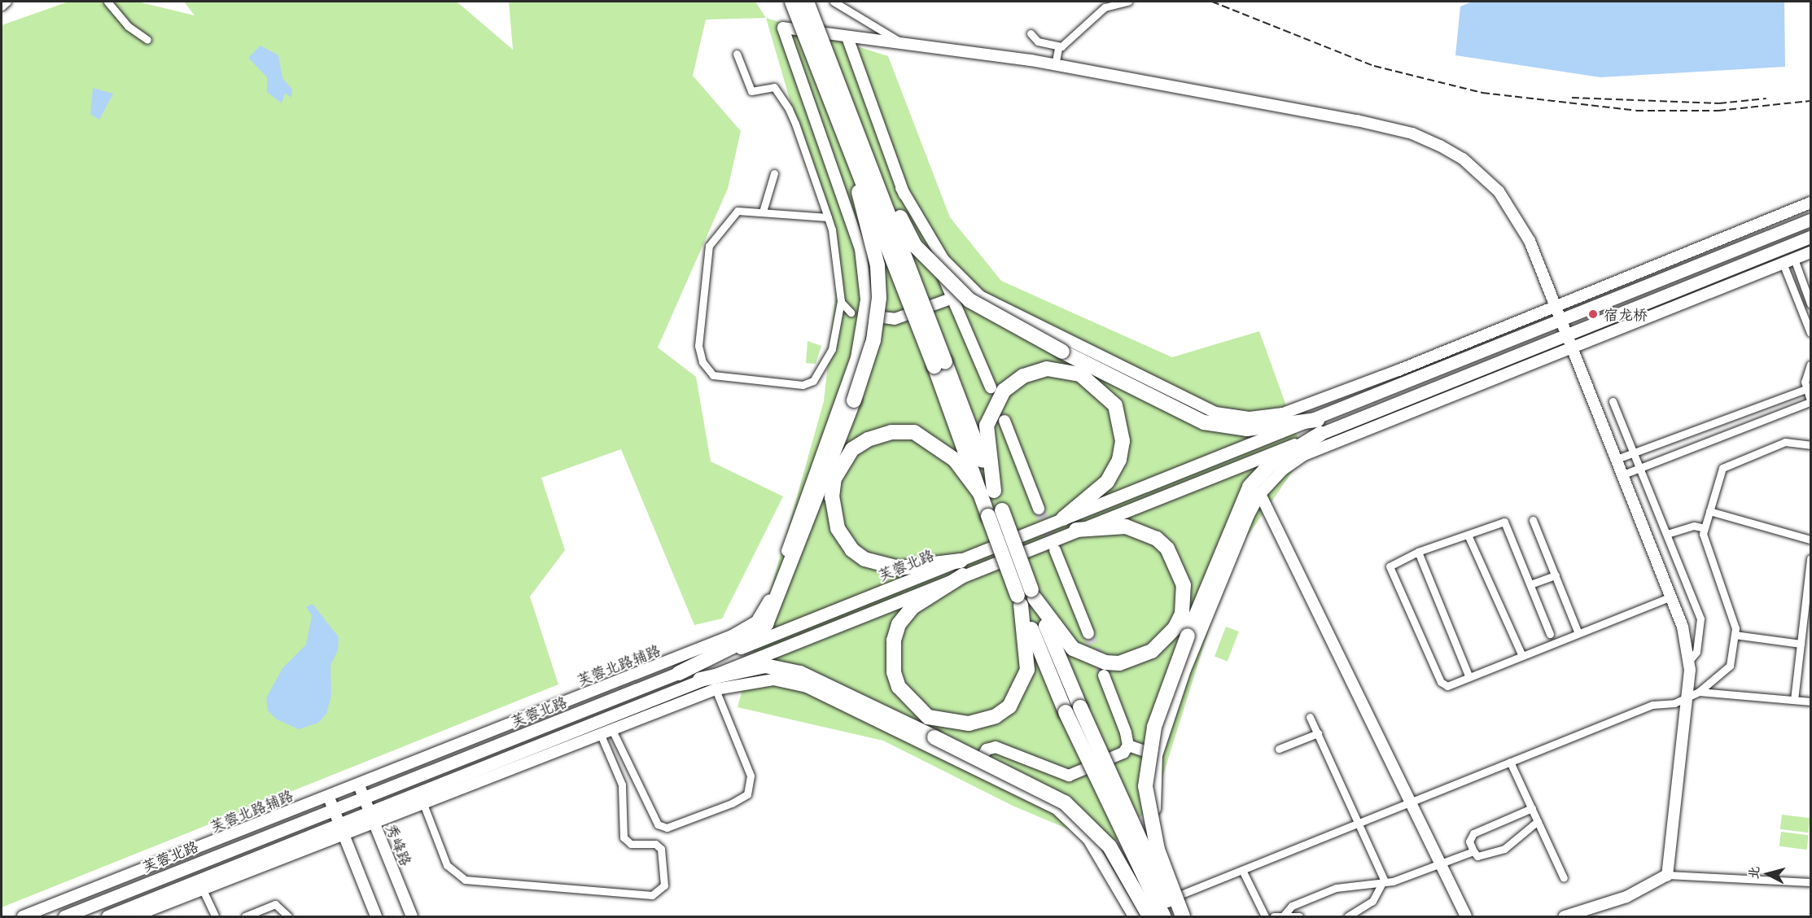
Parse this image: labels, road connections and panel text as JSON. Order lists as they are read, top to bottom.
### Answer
{
  "streets": {
    "main road": ["芙蓉北路"],
    "street": ["芙蓉北路辅路", "秀峰路"]
  },
  "crossings": [
    ["芙蓉北路", "芙蓉北路辅路"],
    ["芙蓉北路", "秀峰路"],
    ["芙蓉北路辅路", "秀峰路"]
  ],
  "places": ["宿龙桥"],
  "north": "left"
}
